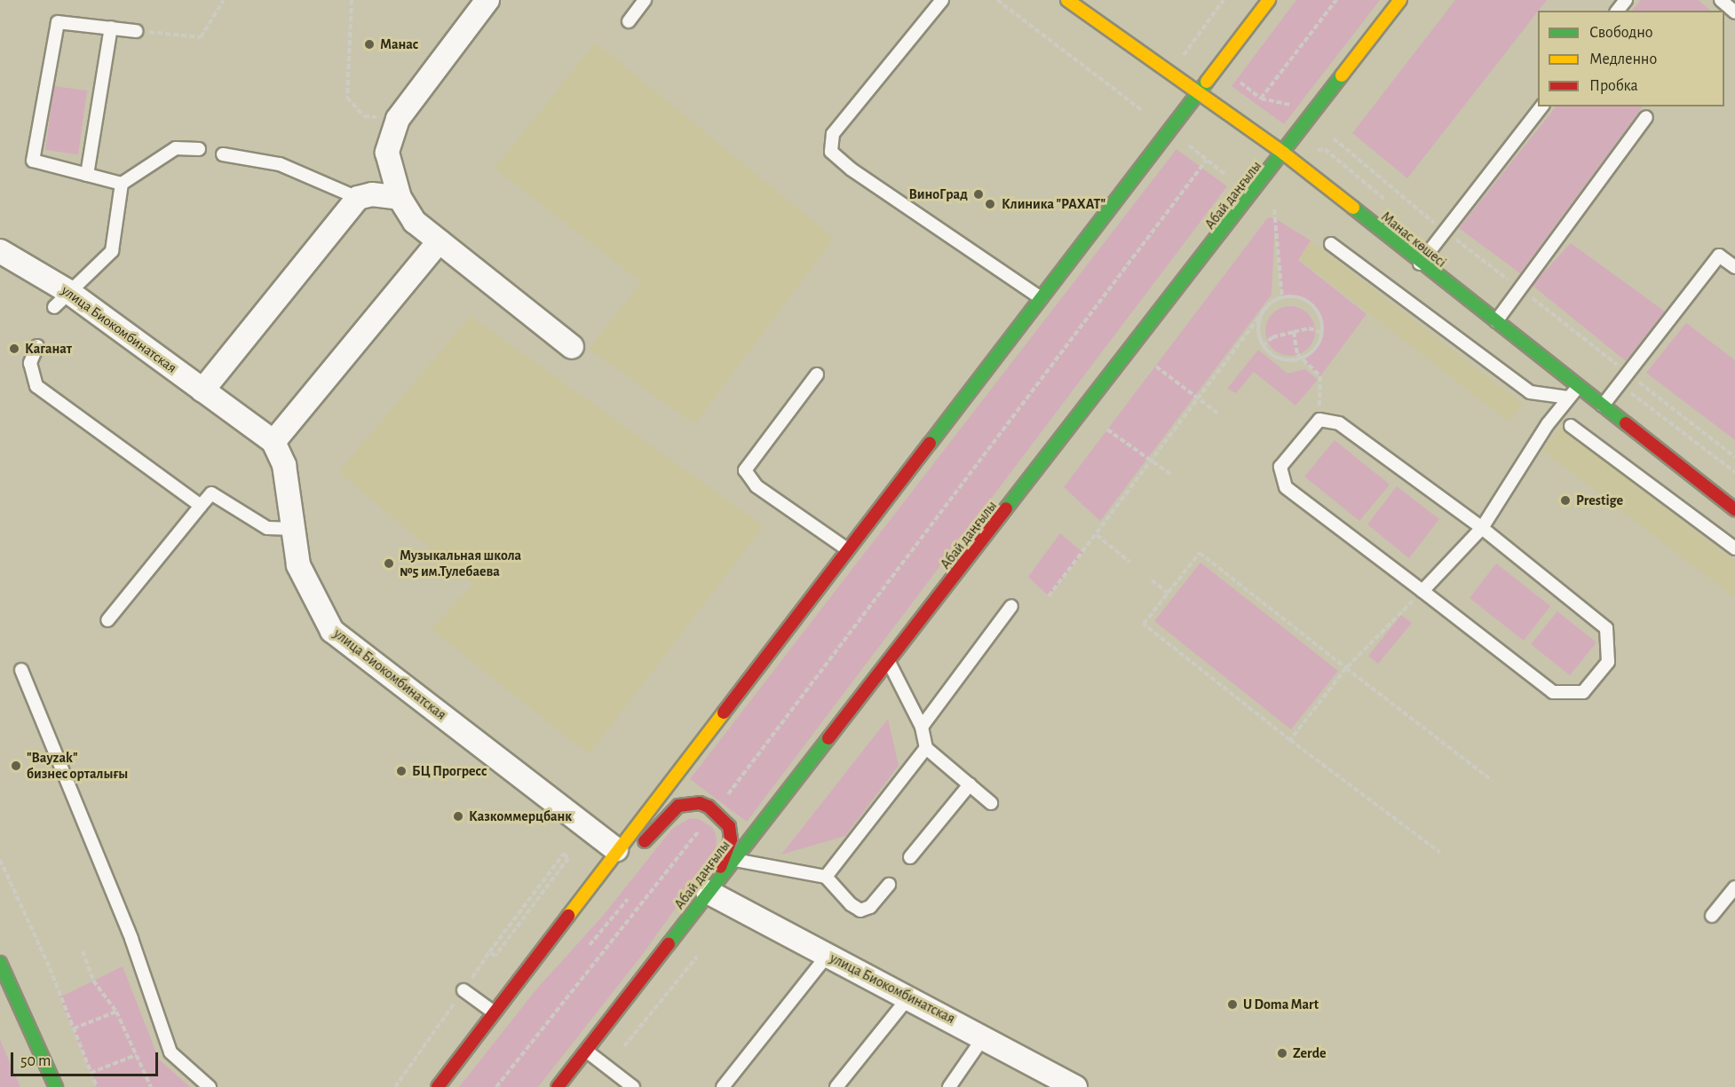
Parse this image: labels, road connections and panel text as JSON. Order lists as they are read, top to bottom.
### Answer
{
  "streets": {
    "main road": ["Абай даңғылы", "Манас көшесі"],
    "street": ["улица Биокомбинатская"]
  },
  "crossings": [
    ["Абай даңғылы", "Манас көшесі"],
    ["Абай даңғылы", "улица Биокомбинатская"]
  ],
  "places": [
    "Манас",
    "ВиноГрад",
    "Клиника \"РАХАТ\"",
    "Каганат",
    "Prestige",
    "Музыкальная школа №5 им.Тулебаева",
    "\"Bayzak\" бизнес орталығы",
    "БЦ Прогресс",
    "Казкоммерцбанк",
    "U Doma Mart",
    "Zerde"
  ],
  "legend": ["Свободно", "Медленно", "Пробка"],
  "scale_bar": "50 m"
}
